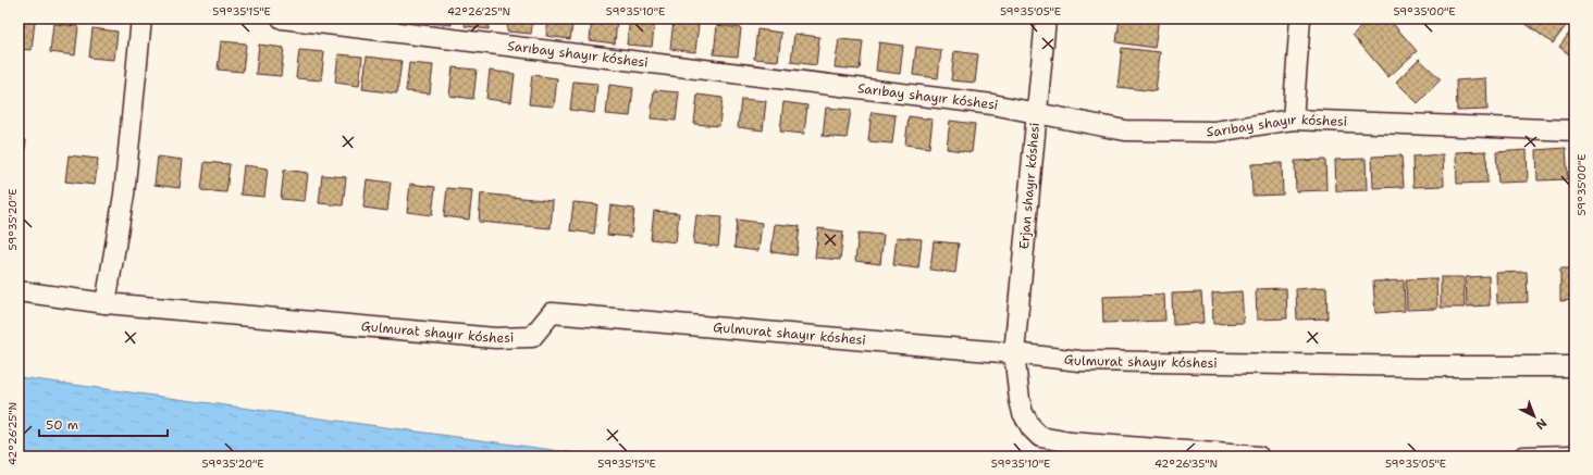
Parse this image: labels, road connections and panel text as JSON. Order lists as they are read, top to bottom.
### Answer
{
  "streets": {
    "street": ["Sarıbay shayır kóshesi", "Erjan shayır kóshesi", "Gulmurat shayır kóshesi"]
  },
  "crossings": [
    ["Sarıbay shayır kóshesi", "Erjan shayır kóshesi"],
    ["Erjan shayır kóshesi", "Gulmurat shayır kóshesi"]
  ],
  "scale_bar": "50 m",
  "north": "bottom right",
  "coordinates": [
    "59°35'15\"E",
    "42°26'25\"N",
    "59°35'10\"E",
    "59°35'05\"E",
    "59°35'00\"E",
    "59°35'20\"E",
    "42°26'35\"N"
  ]
}
